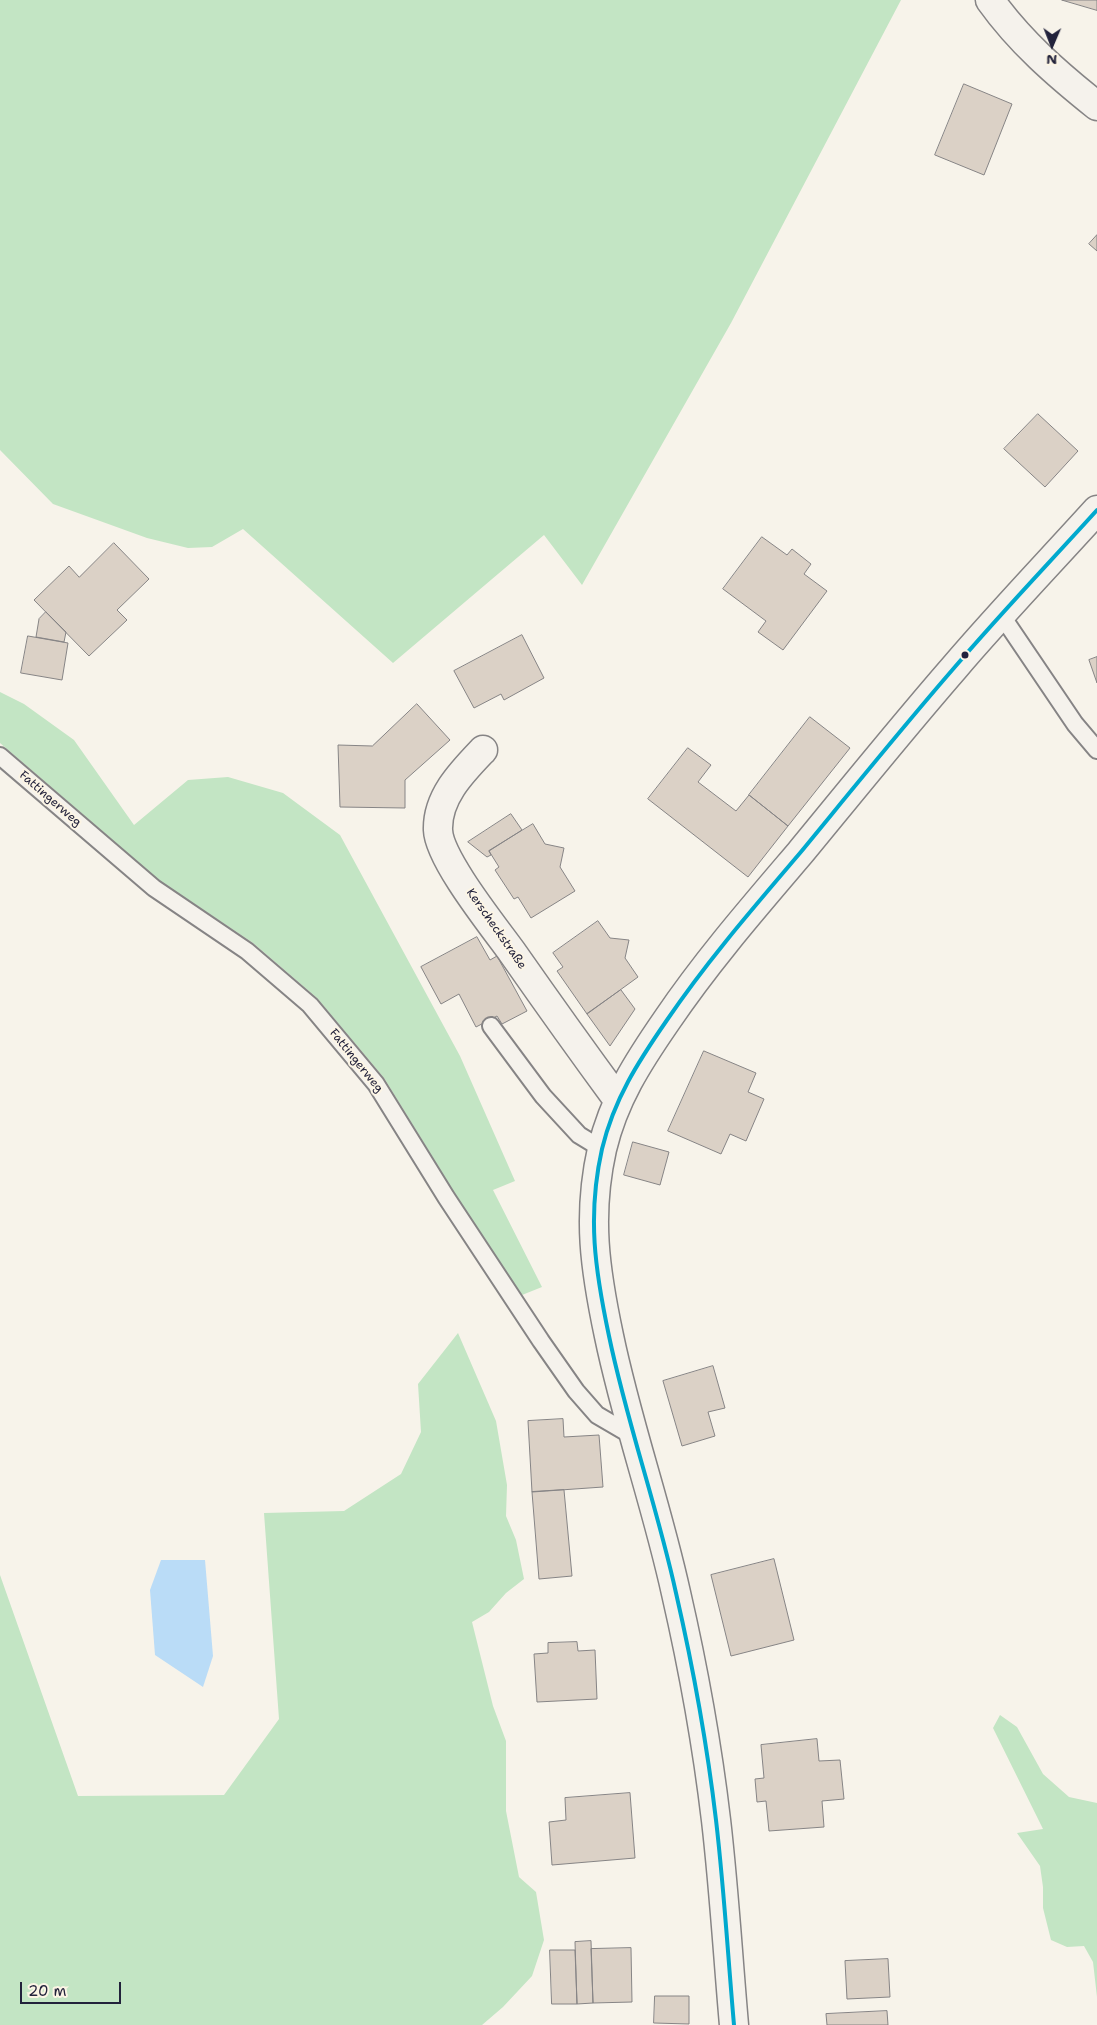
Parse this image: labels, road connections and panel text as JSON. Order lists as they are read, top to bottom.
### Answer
{
  "streets": {
    "street": ["Kerscheckstraße"],
    "lane": ["Fattingerweg"]
  },
  "scale_bar": "20 m",
  "north": "bottom"
}
